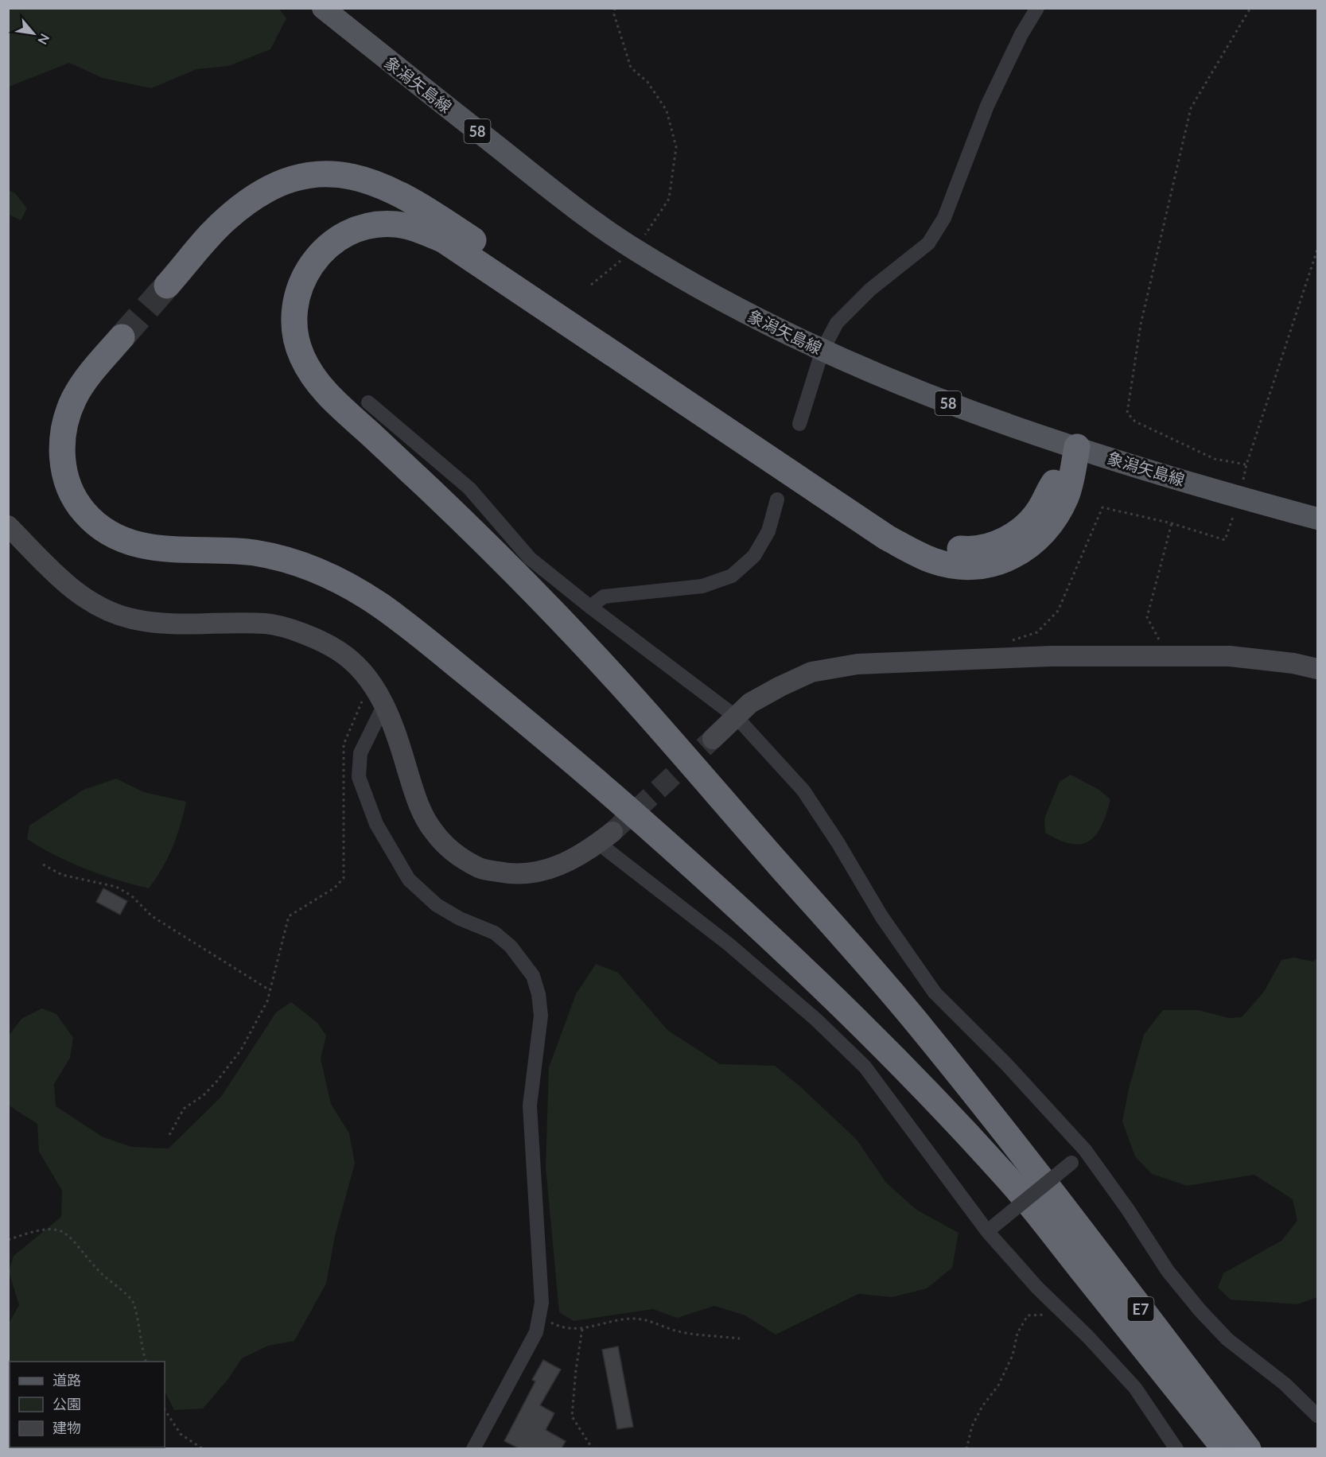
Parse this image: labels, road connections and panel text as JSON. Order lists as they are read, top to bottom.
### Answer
{
  "streets": {
    "highway": ["E7"],
    "main road": ["象潟矢島線", "58"]
  },
  "legend": ["道路", "公園", "建物"],
  "north": "bottom right"
}
